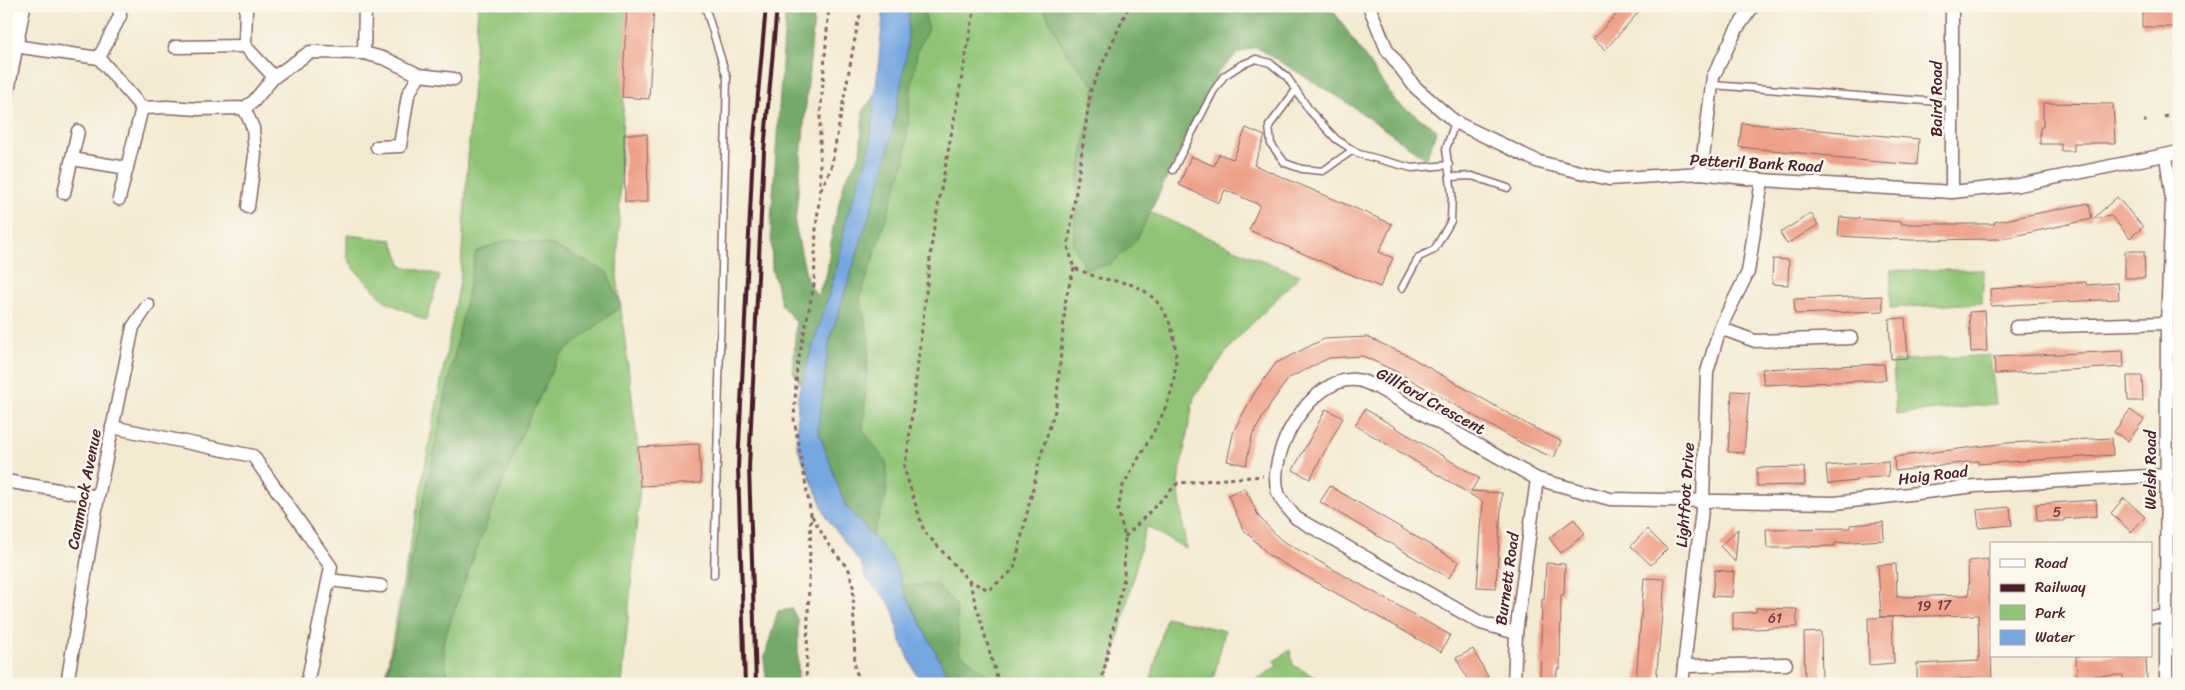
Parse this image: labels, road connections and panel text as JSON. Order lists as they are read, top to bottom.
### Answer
{
  "streets": {
    "street": [
      "Baird Road",
      "Petteril Bank Road",
      "Gillford Crescent",
      "Welsh Road",
      "Haig Road",
      "Cammock Avenue",
      "Lightfoot Drive",
      "Burnett Road"
    ]
  },
  "crossings": [
    ["Baird Road", "Petteril Bank Road"],
    ["Petteril Bank Road", "Welsh Road"],
    ["Petteril Bank Road", "Lightfoot Drive"],
    ["Gillford Crescent", "Haig Road"],
    ["Gillford Crescent", "Lightfoot Drive"],
    ["Gillford Crescent", "Burnett Road"],
    ["Welsh Road", "Haig Road"],
    ["Haig Road", "Lightfoot Drive"]
  ],
  "house_numbers": [
    "5",
    "17",
    "19",
    "61"
  ],
  "legend": [
    "Road",
    "Railway",
    "Park",
    "Water"
  ]
}
